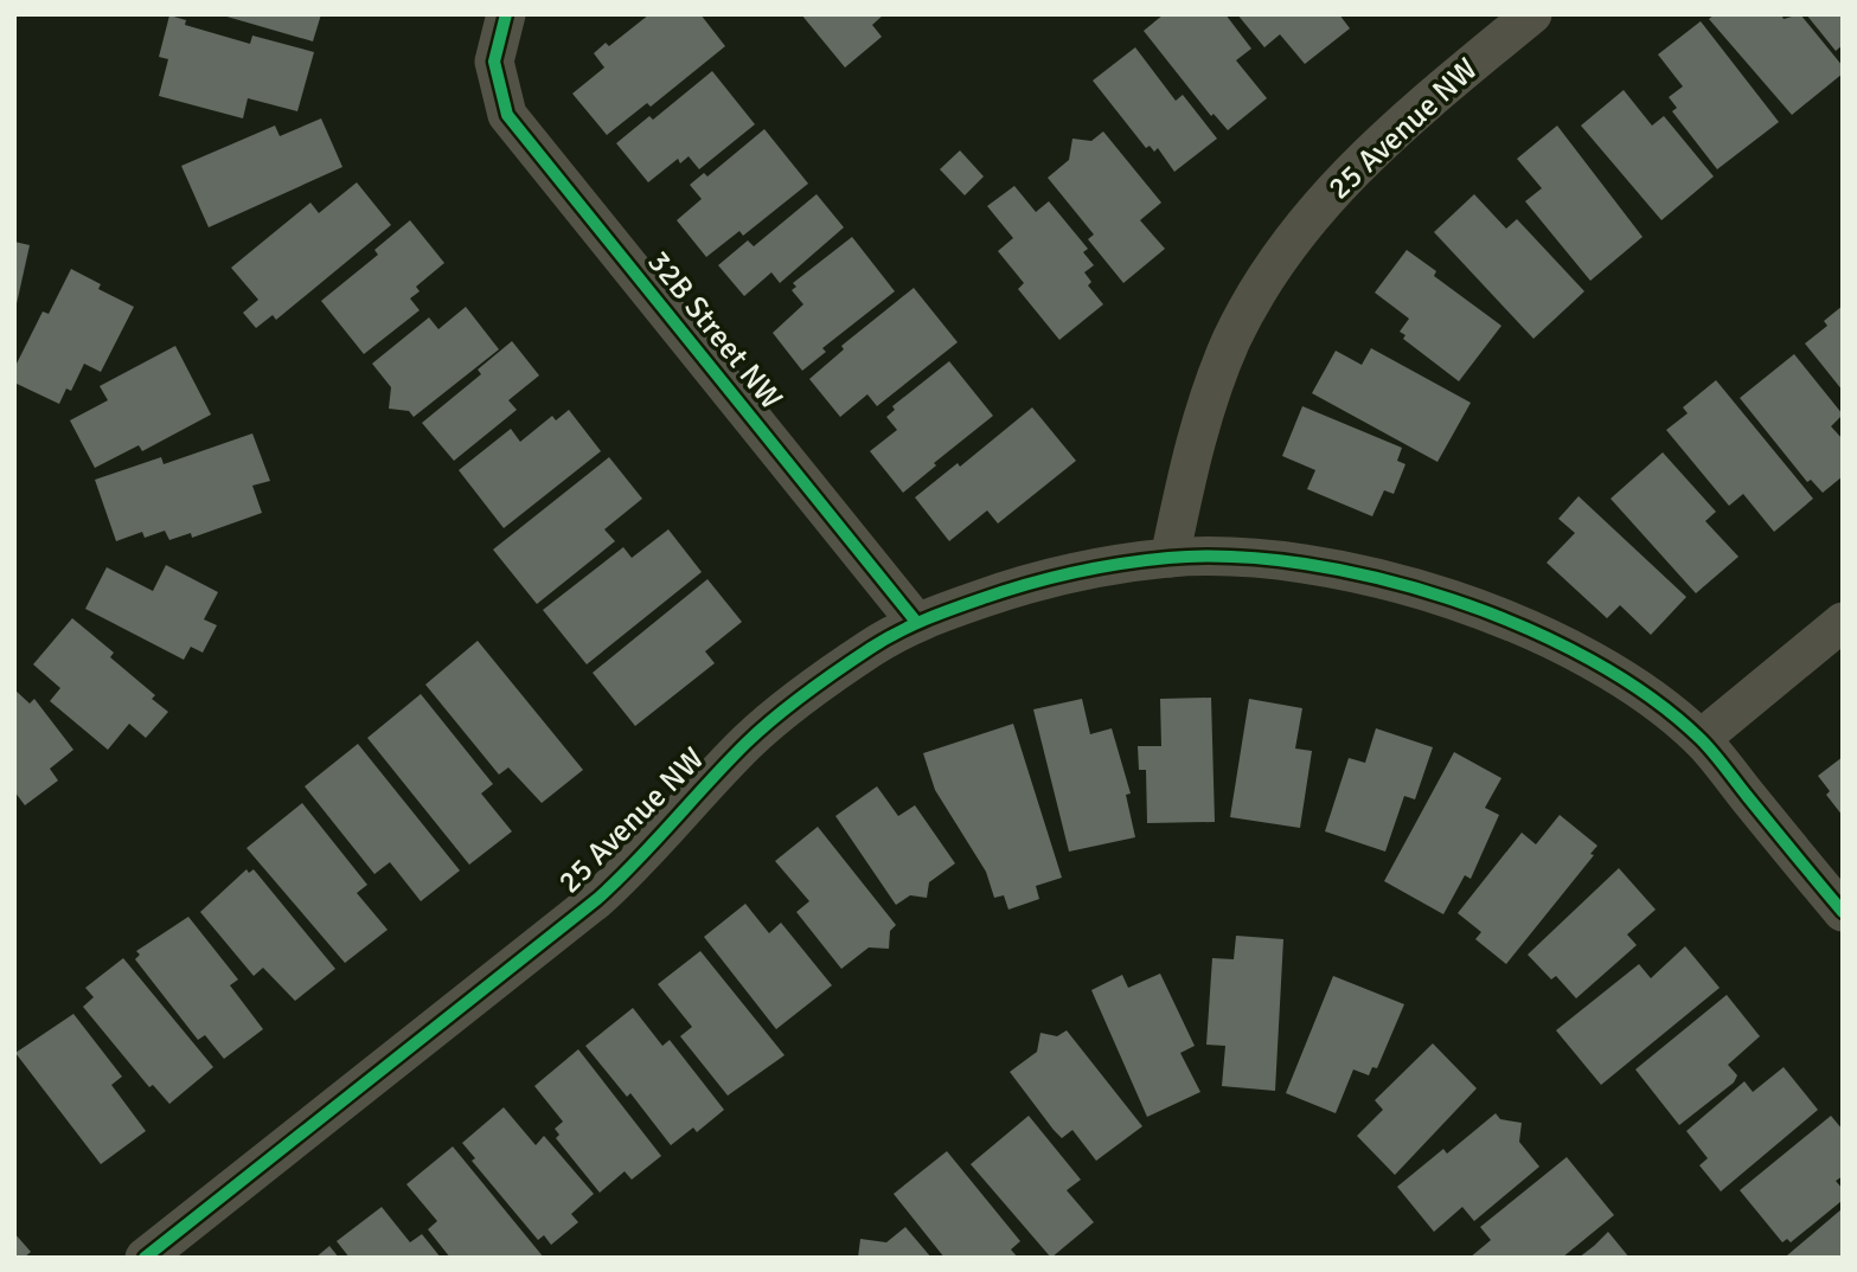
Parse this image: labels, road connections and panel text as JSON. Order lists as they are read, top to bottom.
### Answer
{
  "streets": {
    "street": ["25 Avenue NW", "32B Street NW"]
  },
  "crossings": [
    ["25 Avenue NW", "32B Street NW"]
  ]
}
